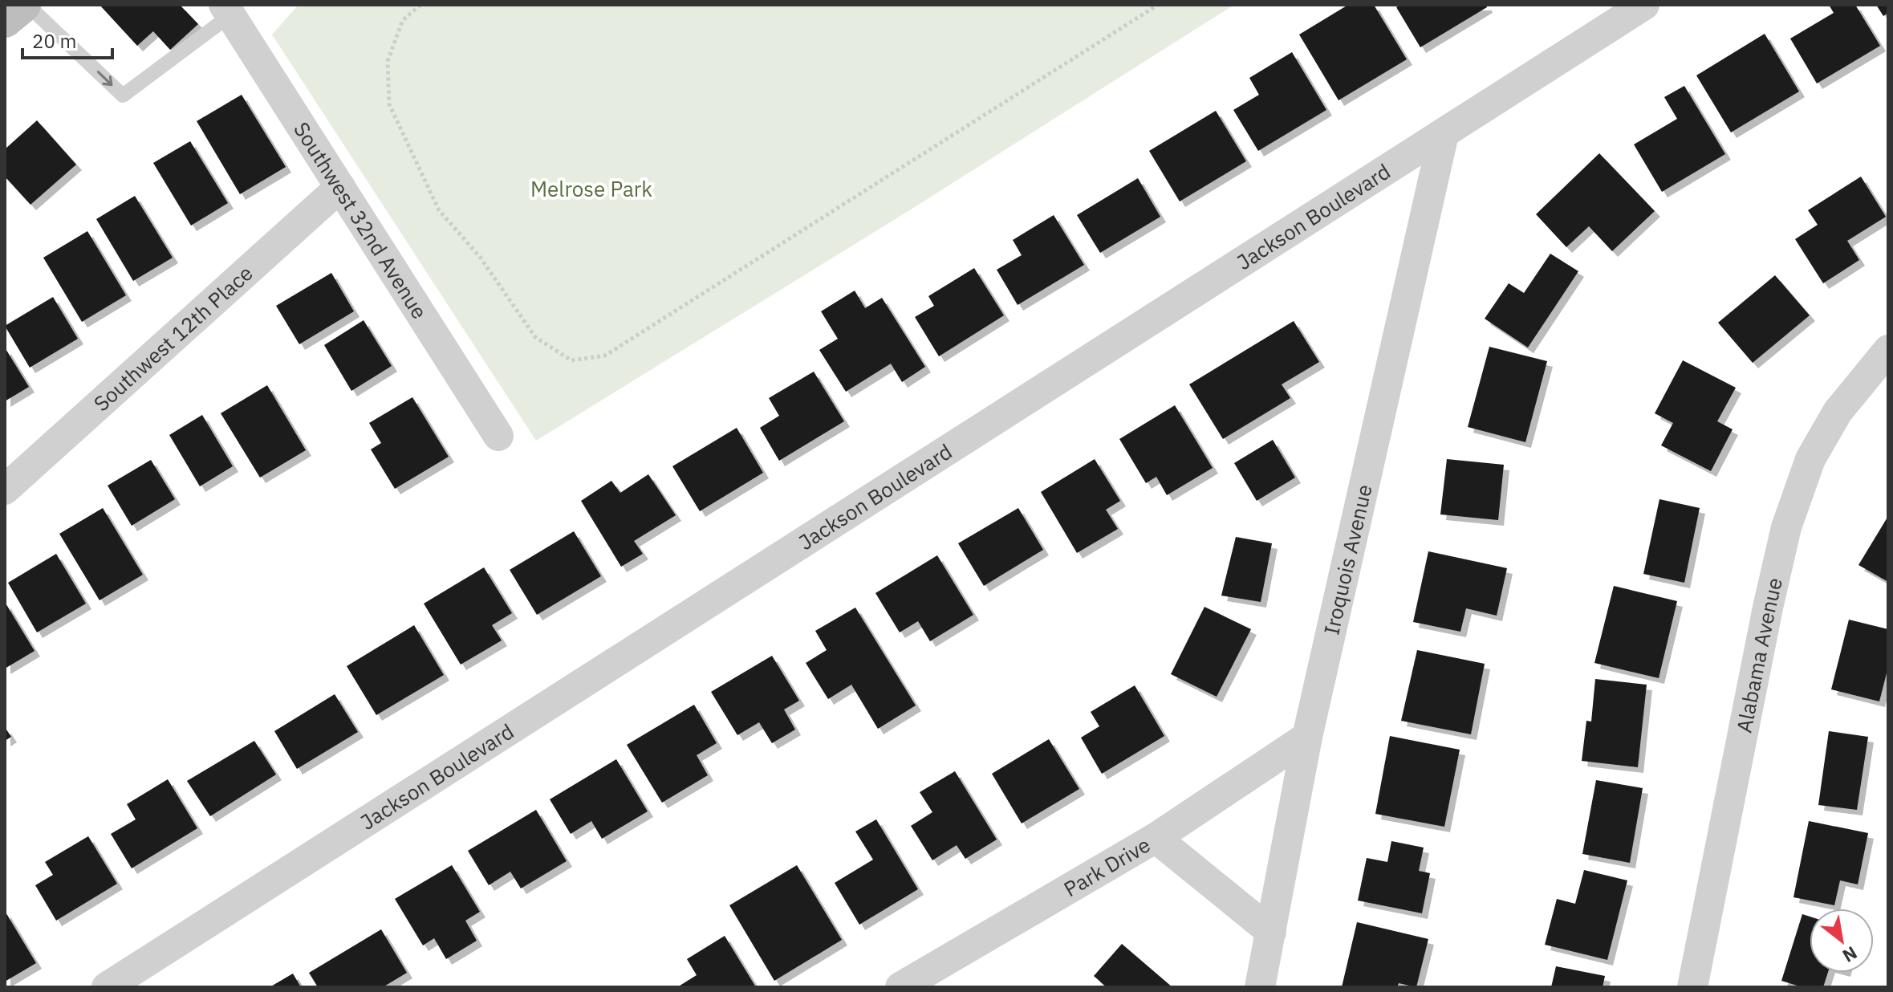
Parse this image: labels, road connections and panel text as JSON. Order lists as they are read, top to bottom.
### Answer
{
  "streets": {
    "street": [
      "Jackson Boulevard",
      "Southwest 32nd Avenue",
      "Southwest 12th Place",
      "Iroquois Avenue",
      "Alabama Avenue",
      "Park Drive"
    ]
  },
  "crossings": [
    ["Jackson Boulevard", "Iroquois Avenue"],
    ["Southwest 32nd Avenue", "Southwest 12th Place"],
    ["Iroquois Avenue", "Park Drive"]
  ],
  "parks": ["Melrose Park"],
  "scale_bar": "20 m",
  "north": "bottom right"
}
